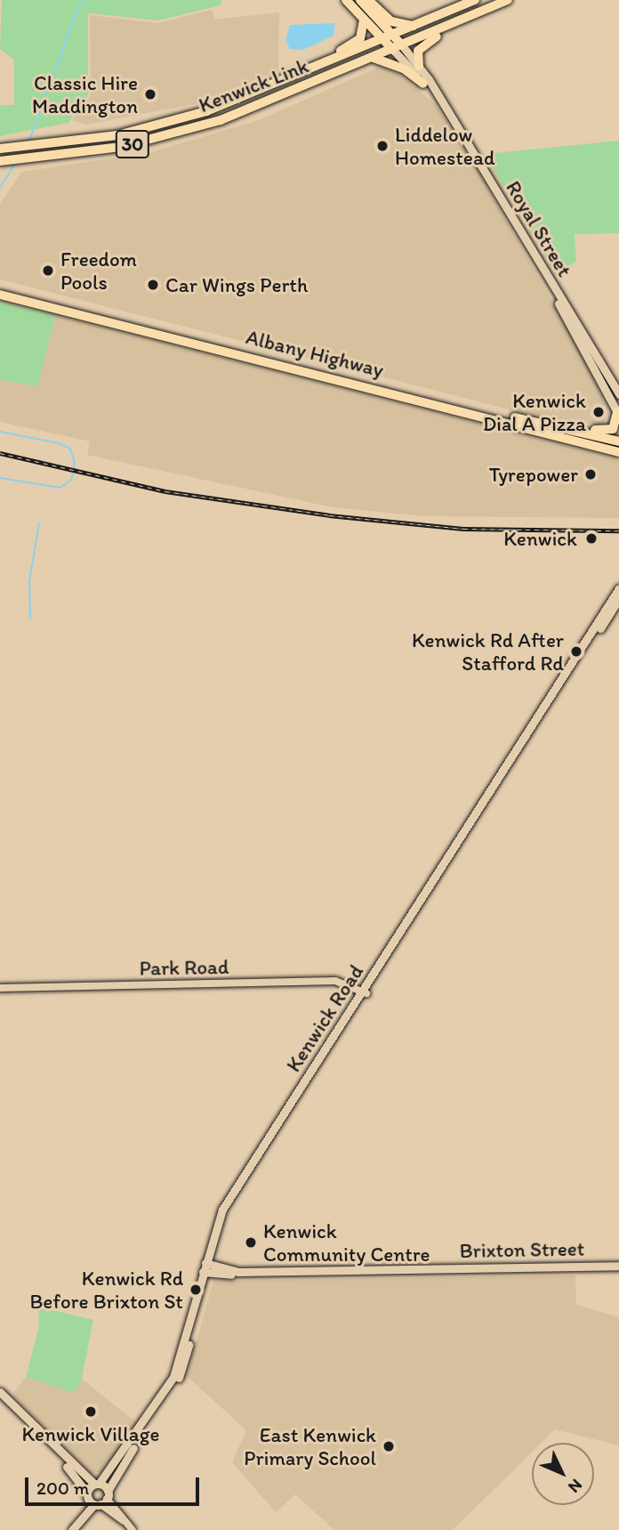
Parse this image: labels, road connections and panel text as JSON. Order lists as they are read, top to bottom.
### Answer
{
  "streets": {
    "main road": [
      "Kenwick Link",
      "30",
      "Royal Street",
      "Albany Highway",
      "Kenwick Road",
      "Brixton Street"
    ],
    "street": ["Park Road"]
  },
  "crossings": [
    ["Kenwick Link", "Royal Street"],
    ["Park Road", "Kenwick Road"],
    ["Kenwick Road", "Brixton Street"]
  ],
  "places": [
    "Classic Hire Maddington",
    "Liddelow Homestead",
    "Freedom Pools",
    "Car Wings Perth",
    "Kenwick Dial A Pizza",
    "Tyrepower",
    "Kenwick",
    "Kenwick Rd After Stafford Rd",
    "Kenwick Community Centre",
    "Kenwick Rd Before Brixton St",
    "Kenwick Village",
    "East Kenwick Primary School"
  ],
  "scale_bar": "200 m",
  "north": "bottom right"
}
